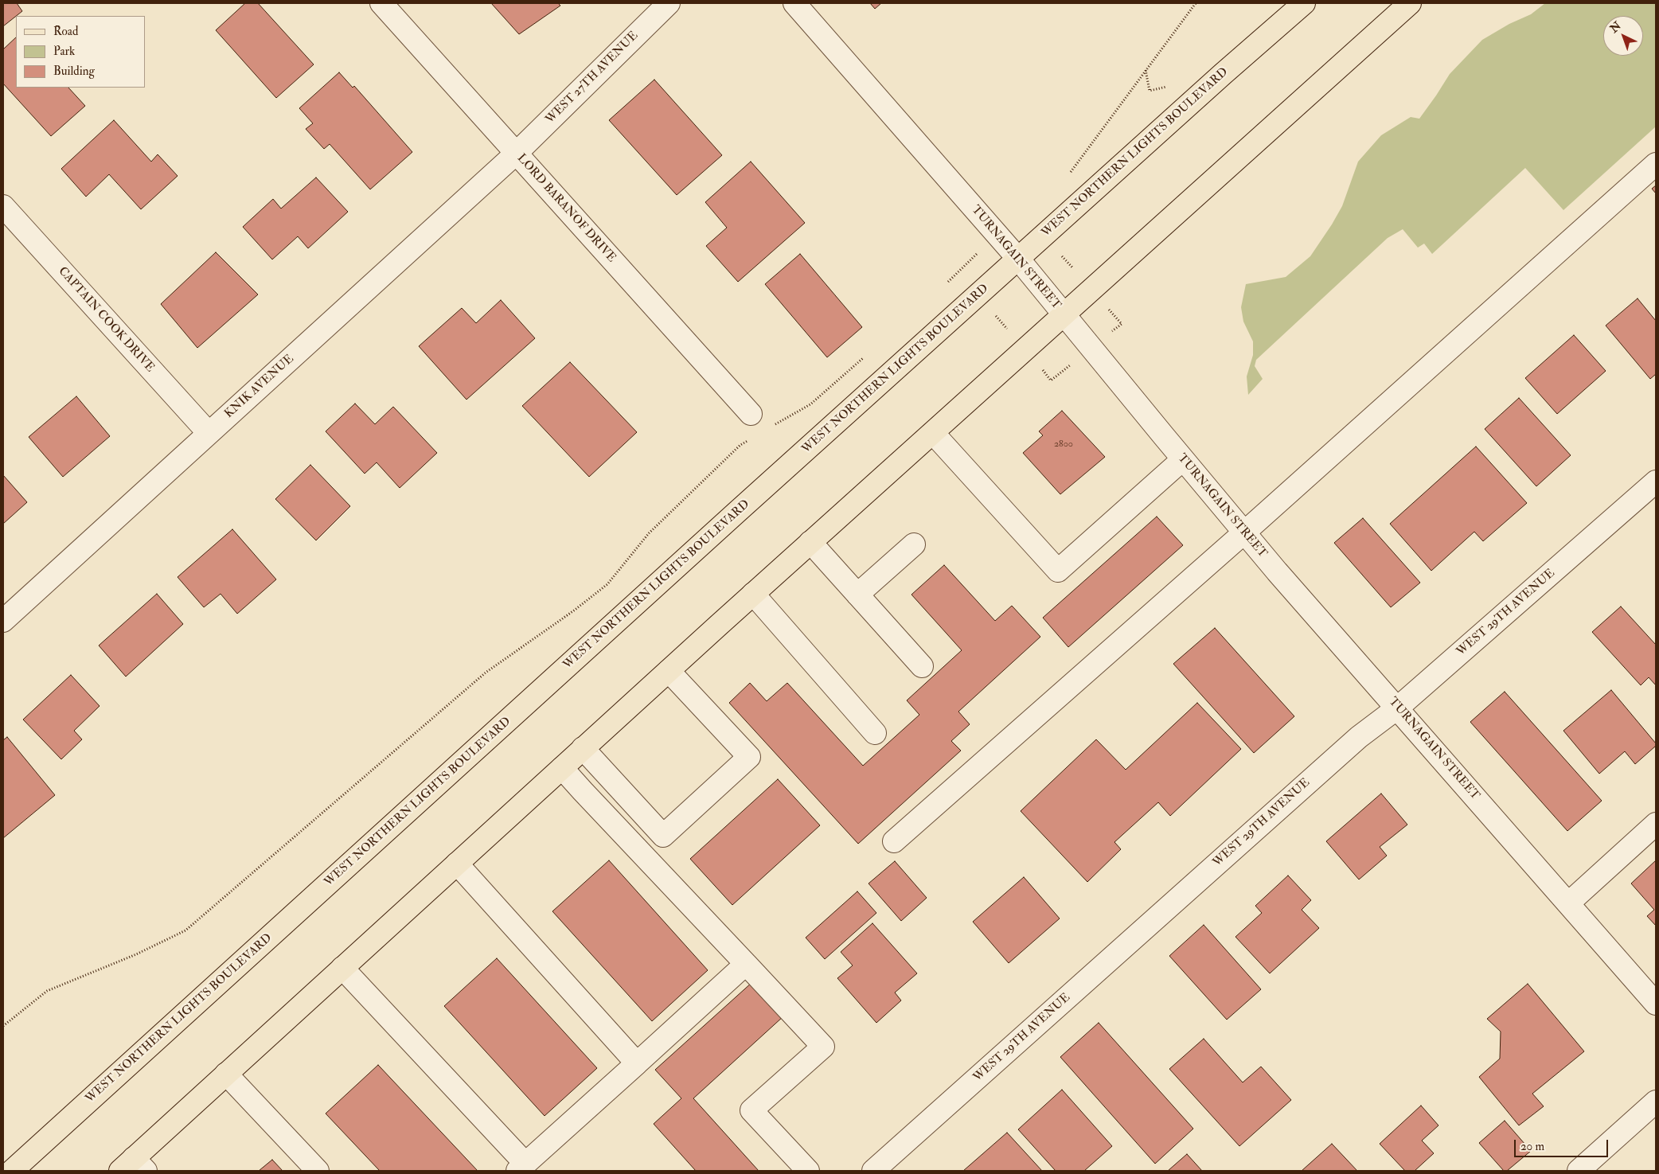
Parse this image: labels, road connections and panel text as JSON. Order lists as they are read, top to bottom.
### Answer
{
  "streets": {
    "main road": ["WEST NORTHERN LIGHTS BOULEVARD"],
    "street": [
      "WEST 27TH AVENUE",
      "LORD BARANOF DRIVE",
      "TURNAGAIN STREET",
      "CAPTAIN COOK DRIVE",
      "KNIK AVENUE",
      "WEST 29TH AVENUE"
    ]
  },
  "crossings": [
    ["WEST 27TH AVENUE", "LORD BARANOF DRIVE"],
    ["WEST 27TH AVENUE", "KNIK AVENUE"],
    ["WEST NORTHERN LIGHTS BOULEVARD", "TURNAGAIN STREET"],
    ["LORD BARANOF DRIVE", "KNIK AVENUE"],
    ["TURNAGAIN STREET", "WEST 29TH AVENUE"],
    ["CAPTAIN COOK DRIVE", "KNIK AVENUE"]
  ],
  "house_numbers": ["2800"],
  "legend": ["Road", "Park", "Building"],
  "scale_bar": "20 m",
  "north": "top left"
}
